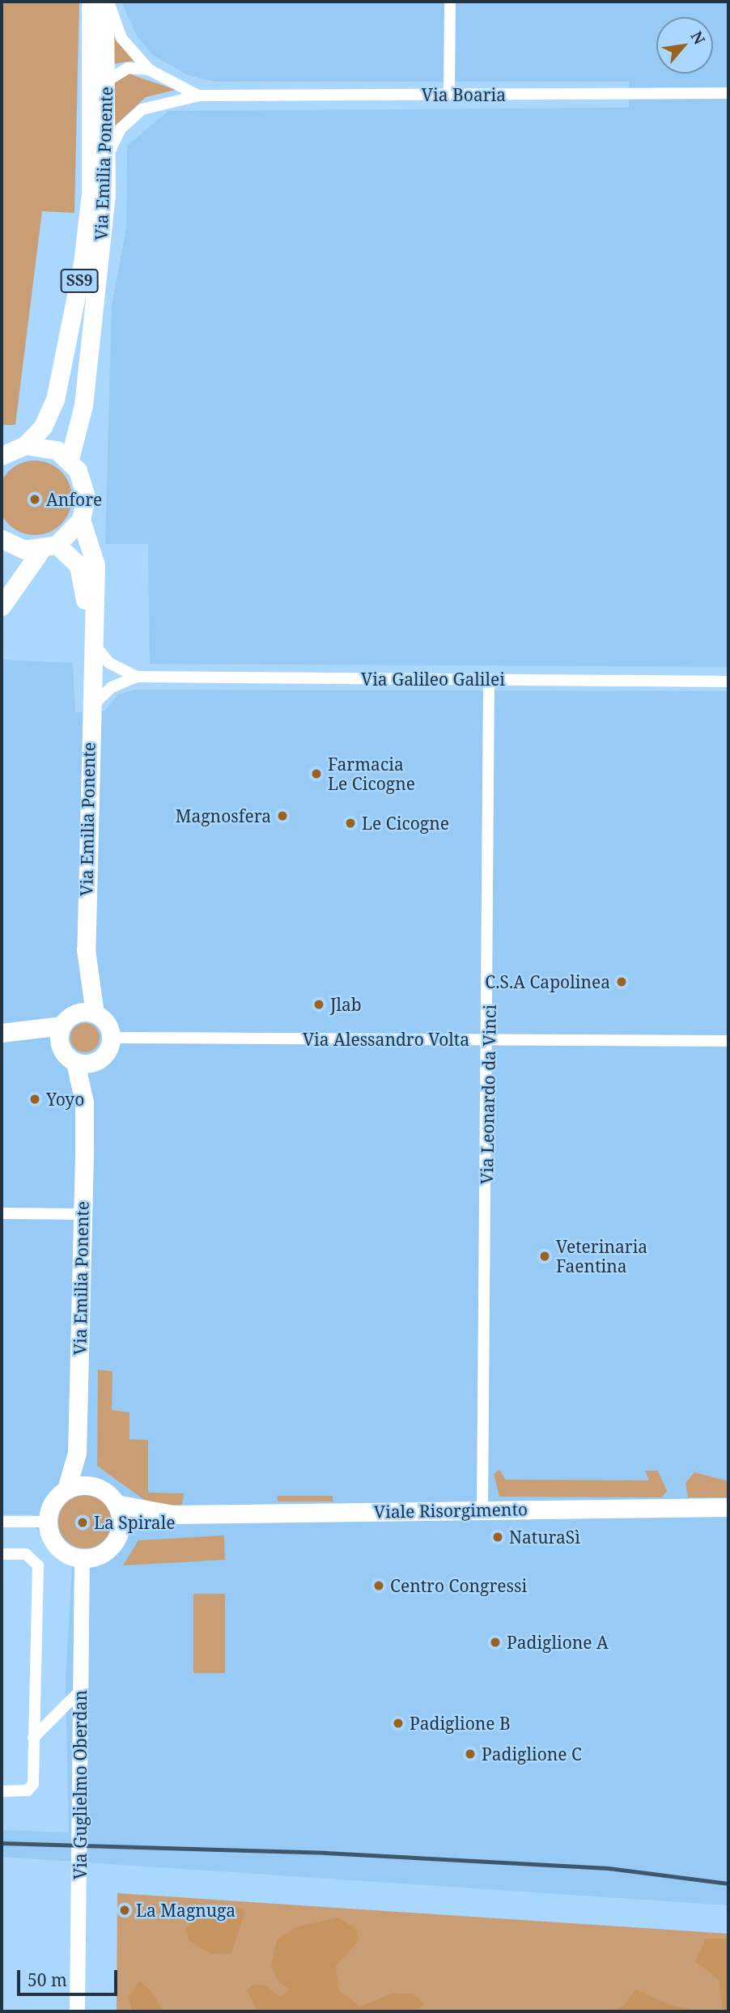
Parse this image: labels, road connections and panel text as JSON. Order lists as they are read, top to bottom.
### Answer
{
  "streets": {
    "main road": [
      "Via Emilia Ponente",
      "SS9",
      "Viale Risorgimento",
      "Via Guglielmo Oberdan"
    ],
    "street": [
      "Via Boaria",
      "Via Galileo Galilei",
      "Via Alessandro Volta",
      "Via Leonardo da Vinci"
    ]
  },
  "crossings": [
    ["Via Boaria", "Via Emilia Ponente"],
    ["Via Emilia Ponente", "SS9"],
    ["Via Emilia Ponente", "Via Galileo Galilei"],
    ["Via Emilia Ponente", "Via Alessandro Volta"],
    ["Via Emilia Ponente", "Viale Risorgimento"],
    ["Via Emilia Ponente", "Via Guglielmo Oberdan"],
    ["Via Galileo Galilei", "Via Leonardo da Vinci"],
    ["Via Alessandro Volta", "Via Leonardo da Vinci"],
    ["Via Leonardo da Vinci", "Viale Risorgimento"],
    ["Viale Risorgimento", "Via Guglielmo Oberdan"]
  ],
  "places": [
    "Anfore",
    "Farmacia Le Cicogne",
    "Magnosfera",
    "Le Cicogne",
    "C.S.A Capolinea",
    "Jlab",
    "Yoyo",
    "Veterinaria Faentina",
    "La Spirale",
    "NaturaSì",
    "Centro Congressi",
    "Padiglione A",
    "Padiglione B",
    "Padiglione C",
    "La Magnuga"
  ],
  "scale_bar": "50 m",
  "north": "top right"
}
